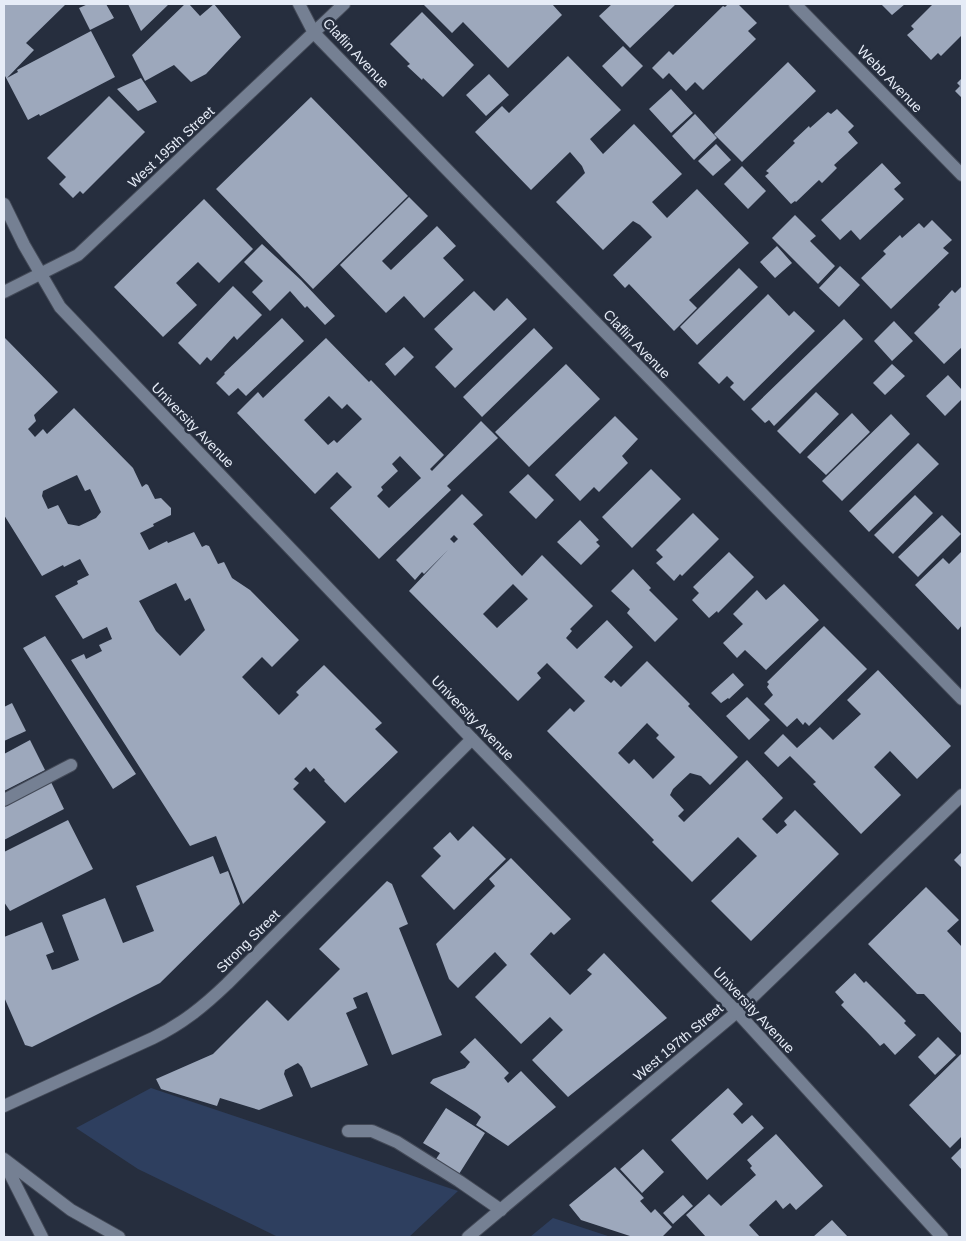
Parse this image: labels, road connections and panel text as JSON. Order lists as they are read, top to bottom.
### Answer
{
  "streets": {
    "street": [
      "Claflin Avenue",
      "Webb Avenue",
      "West 195th Street",
      "University Avenue",
      "Strong Street",
      "West 197th Street"
    ]
  },
  "crossings": [
    ["Claflin Avenue", "West 195th Street"],
    ["West 195th Street", "University Avenue"],
    ["University Avenue", "Strong Street"],
    ["University Avenue", "West 197th Street"]
  ]
}
